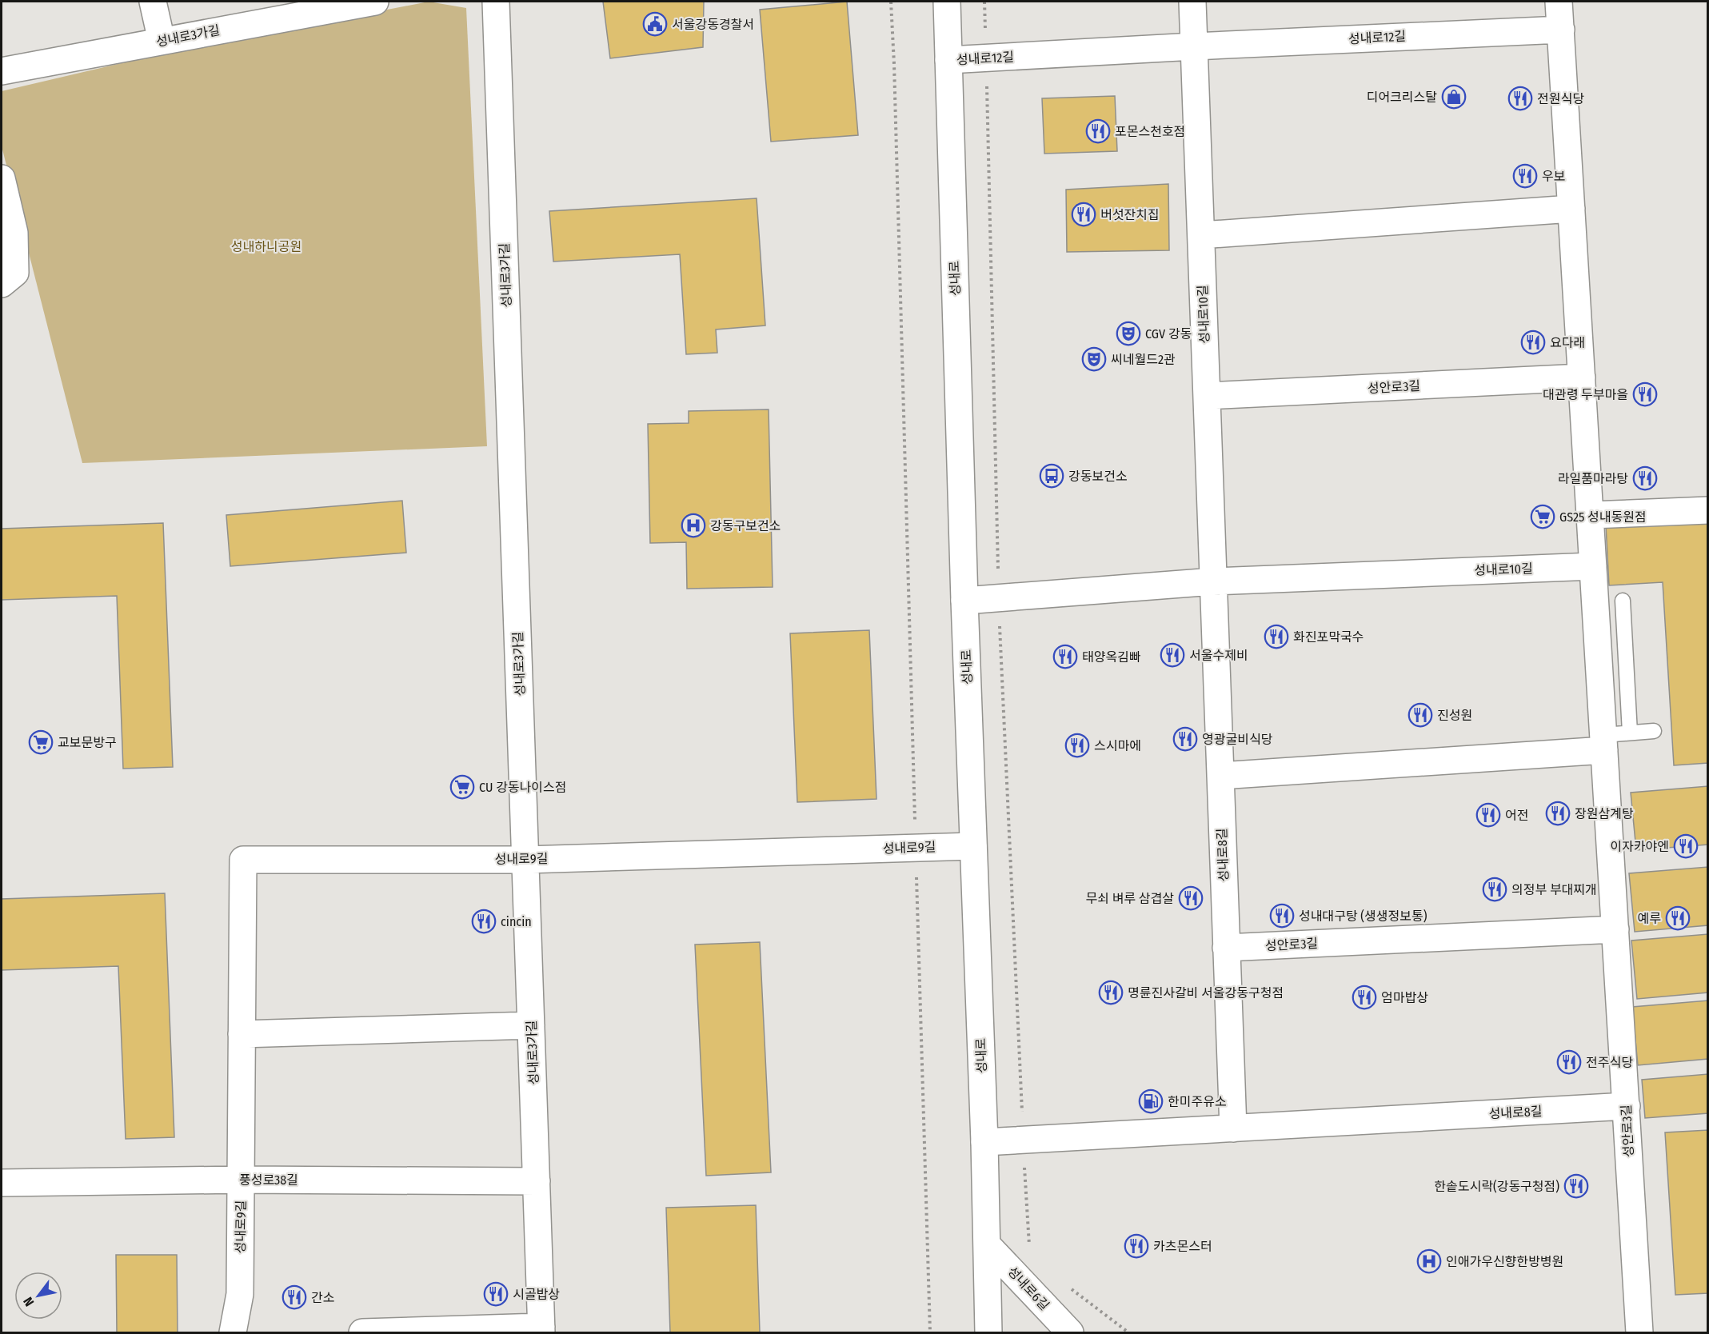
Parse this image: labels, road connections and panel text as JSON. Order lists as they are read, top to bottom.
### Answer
{
  "streets": {
    "street": [
      "성내로3가길",
      "성내로12길",
      "성내로",
      "성내로10길",
      "성안로3길",
      "성내로9길",
      "성내로8길",
      "풍성로38길",
      "성내로6길"
    ]
  },
  "crossings": [
    ["성내로3가길", "성내로9길"],
    ["성내로3가길", "풍성로38길"],
    ["성내로12길", "성내로"],
    ["성내로12길", "성내로10길"],
    ["성내로12길", "성안로3길"],
    ["성내로", "성내로10길"],
    ["성내로", "성내로9길"],
    ["성내로", "성내로8길"],
    ["성내로", "성내로6길"],
    ["성내로10길", "성안로3길"],
    ["성내로10길", "성내로8길"],
    ["성안로3길", "성내로8길"],
    ["성내로9길", "풍성로38길"]
  ],
  "parks": ["성내하니공원"],
  "places": {
    "public building": ["서울강동경찰서"],
    "shop": ["디어크리스탈"],
    "restaurant": [
      "전원식당",
      "포몬스천호점",
      "우보",
      "버섯잔치집",
      "요다래",
      "대관령 두부마을",
      "라일품마라탕",
      "화진포막국수",
      "서울수제비",
      "태양옥김빠",
      "진성원",
      "영광굴비식당",
      "스시마에",
      "장원삼계탕",
      "어전",
      "이자카야엔",
      "의정부 부대찌개",
      "무쇠 벼루 삼겹살",
      "성내대구탕 (생생정보통)",
      "예루",
      "cincin",
      "명륜진사갈비 서울강동구청점",
      "엄마밥상",
      "전주식당",
      "한솥도시락(강동구청점)",
      "카츠몬스터",
      "시골밥상",
      "간소"
    ],
    "theatre": ["CGV 강동", "씨네월드2관"],
    "bus stop": ["강동보건소"],
    "supermarket": ["GS25 성내동원점", "교보문방구", "CU 강동나이스점"],
    "hospital": ["강동구보건소", "인애가우신향한방병원"],
    "fuel station": ["한미주유소"]
  },
  "north": "bottom left"
}
